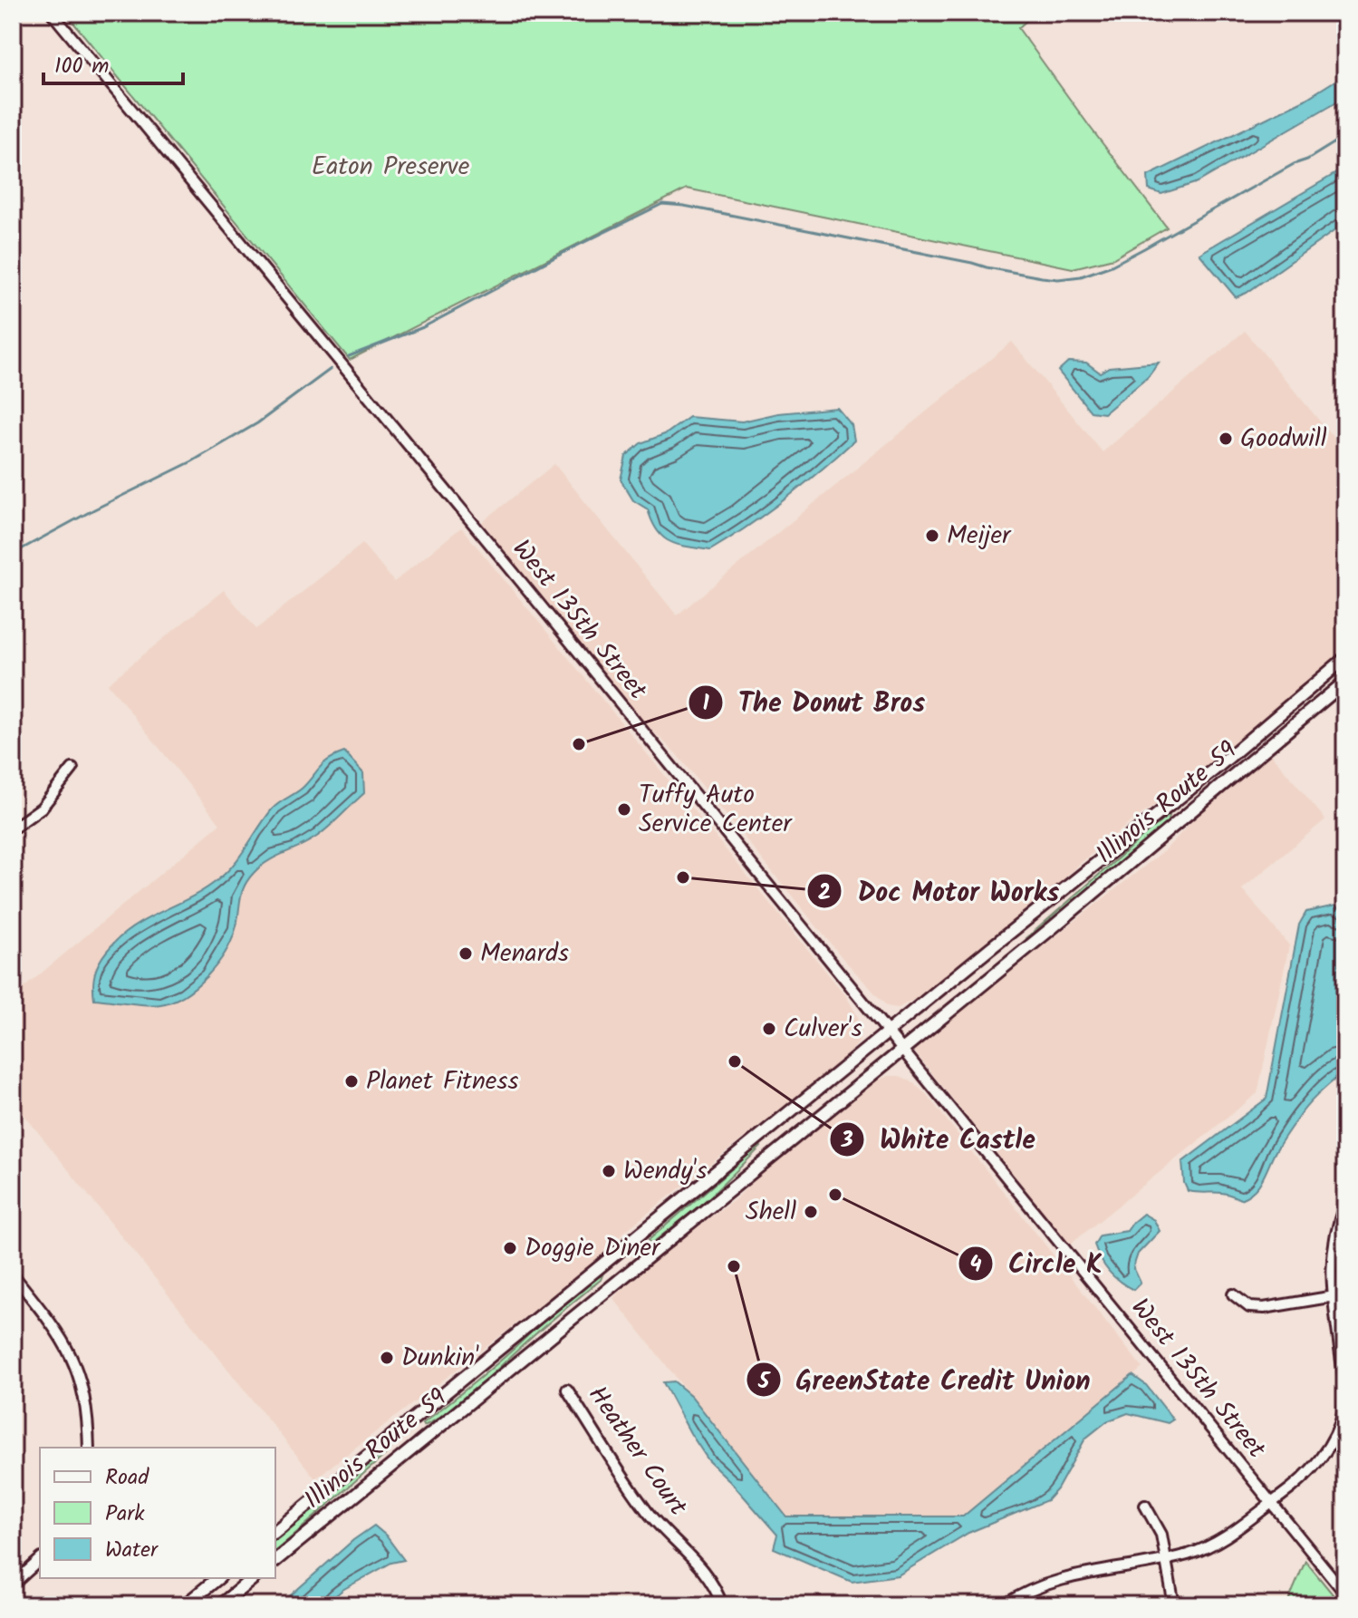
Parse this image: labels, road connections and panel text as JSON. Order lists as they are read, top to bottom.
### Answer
{
  "streets": {
    "main road": ["Illinois Route 59"],
    "street": ["West 135th Street", "Heather Court"]
  },
  "crossings": [
    ["West 135th Street", "Illinois Route 59"]
  ],
  "parks": ["Eaton Preserve"],
  "places": [
    "Goodwill",
    "Meijer",
    "The Donut Bros",
    "Tuffy Auto Service Center",
    "Doc Motor Works",
    "Menards",
    "Culver's",
    "White Castle",
    "Planet Fitness",
    "Wendy's",
    "Circle K",
    "Shell",
    "Doggie Diner",
    "GreenState Credit Union",
    "Dunkin'"
  ],
  "legend": ["Road", "Park", "Water"],
  "scale_bar": "100 m"
}
